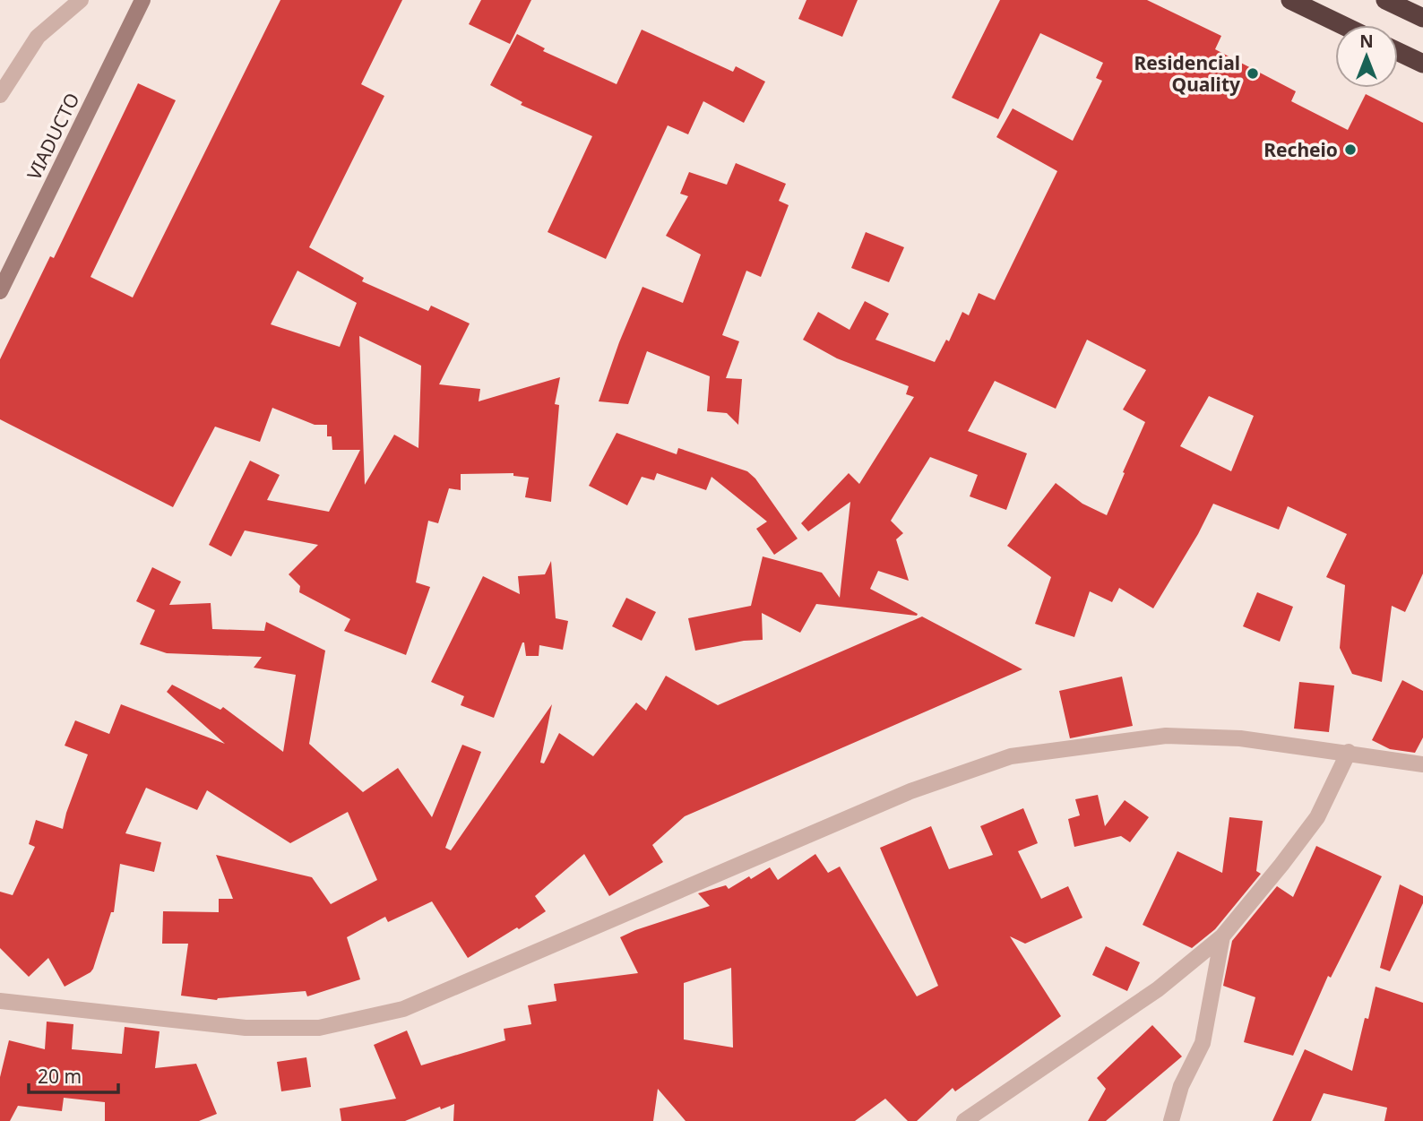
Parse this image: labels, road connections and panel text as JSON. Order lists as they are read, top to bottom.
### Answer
{
  "streets": {
    "street": ["VIADUCTO"]
  },
  "places": ["Residencial Quality", "Recheio"],
  "scale_bar": "20 m",
  "north": "top"
}
